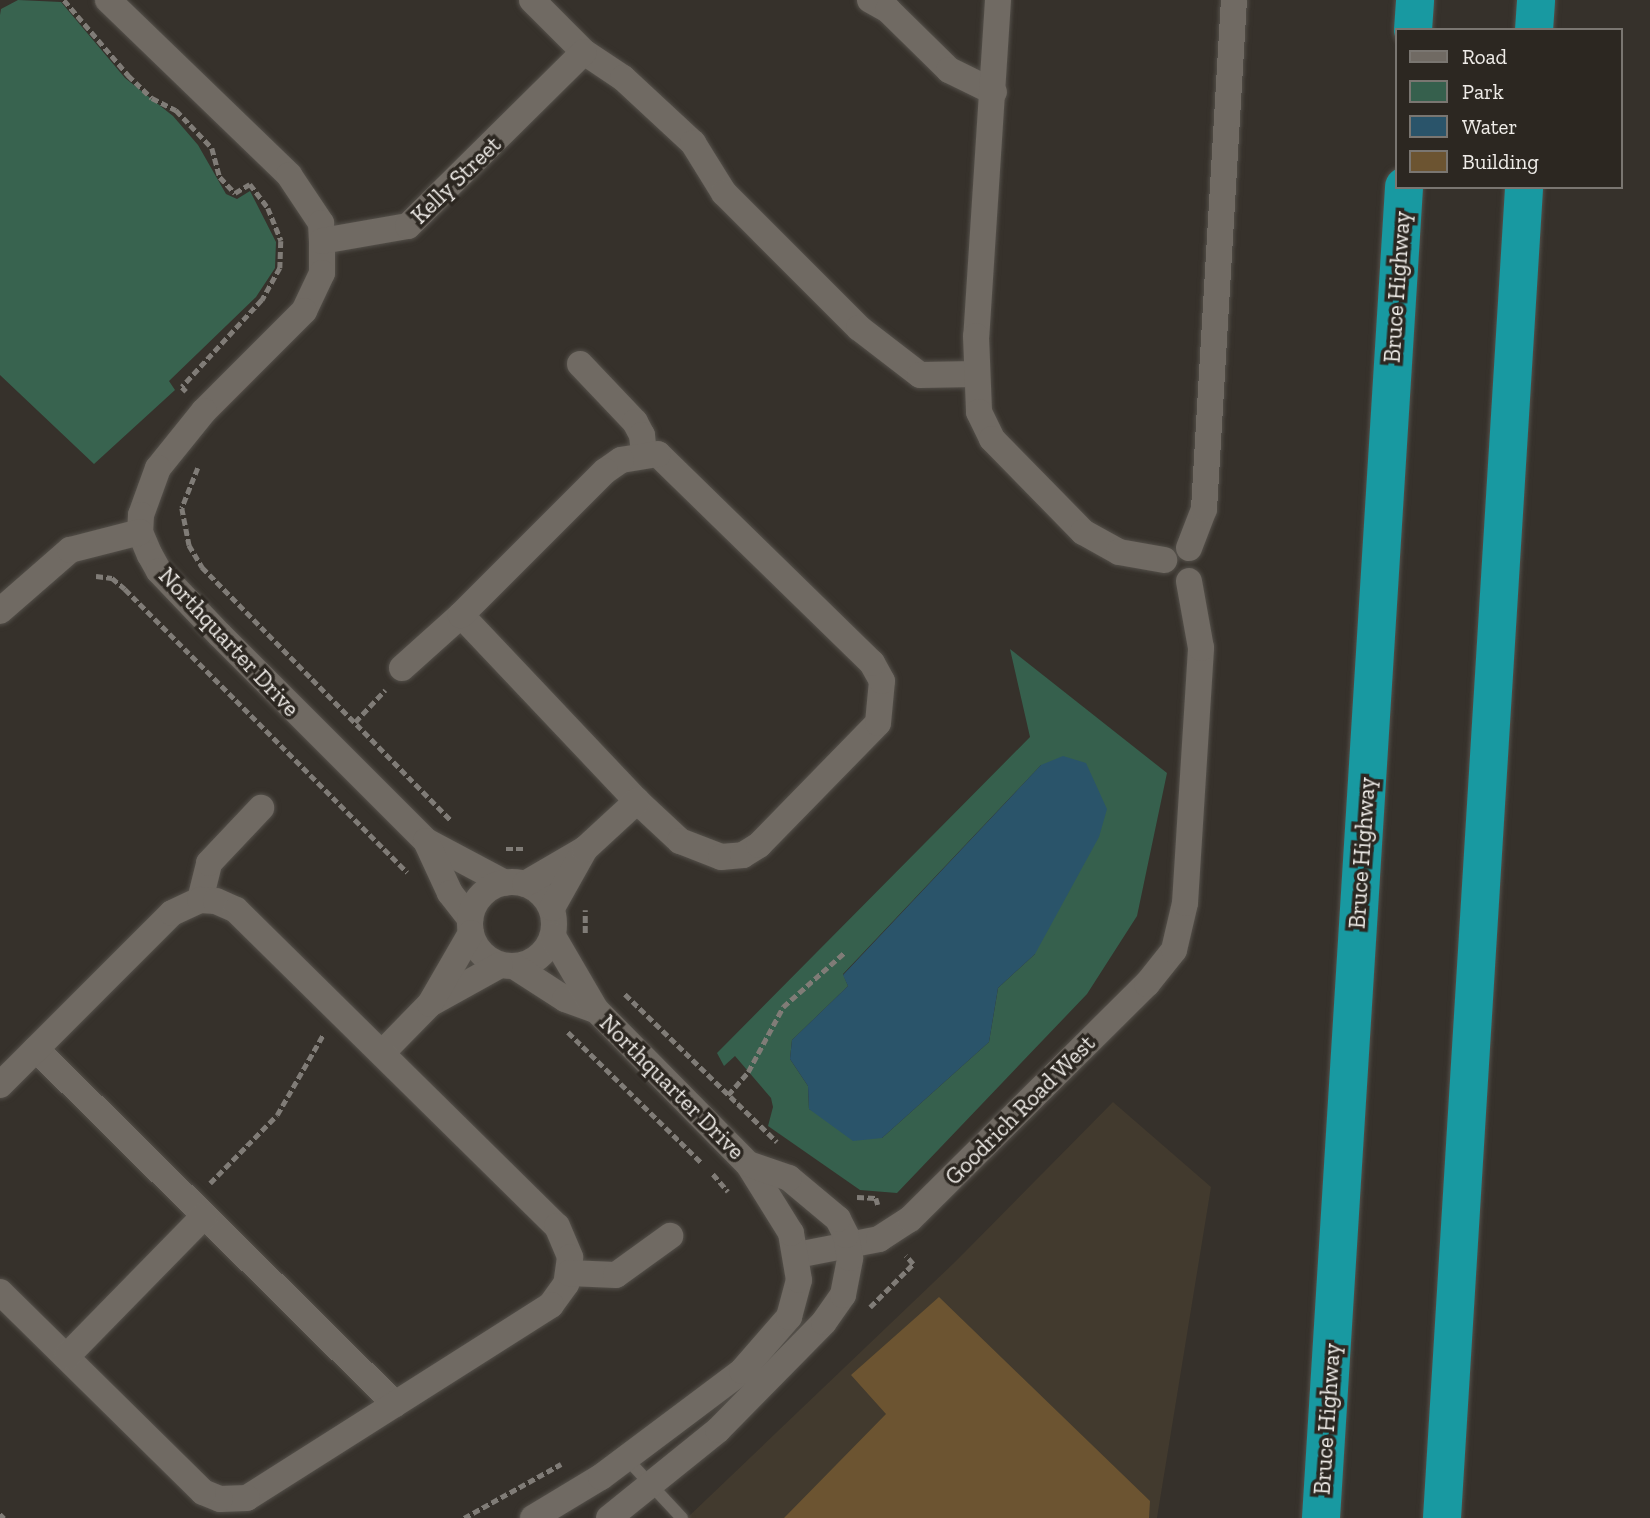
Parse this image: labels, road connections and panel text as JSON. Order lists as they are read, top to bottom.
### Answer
{
  "streets": {
    "highway": ["Bruce Highway"],
    "street": ["Kelly Street", "Northquarter Drive", "Goodrich Road West"]
  },
  "crossings": [
    ["Northquarter Drive", "Goodrich Road West"]
  ],
  "legend": [
    "Road",
    "Park",
    "Water",
    "Building"
  ]
}
